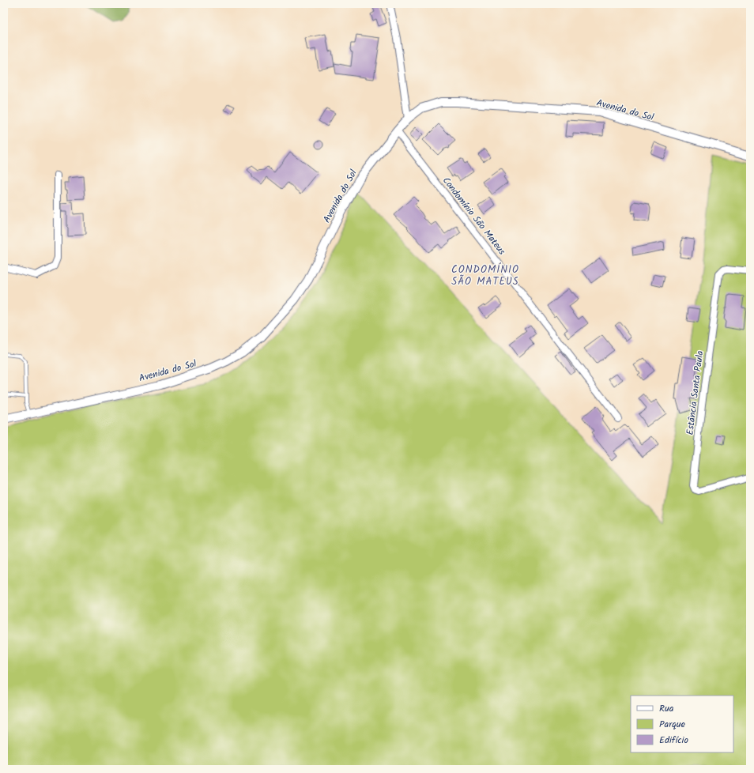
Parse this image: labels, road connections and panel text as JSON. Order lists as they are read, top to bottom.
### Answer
{
  "streets": {
    "street": ["Avenida do Sol", "Condomínio São Mateus", "Estância Santa Paula"]
  },
  "crossings": [
    ["Avenida do Sol", "Condomínio São Mateus"]
  ],
  "districts": ["CONDOMÍNIO SÃO MATEUS"],
  "legend": ["Rua", "Parque", "Edifício"]
}
